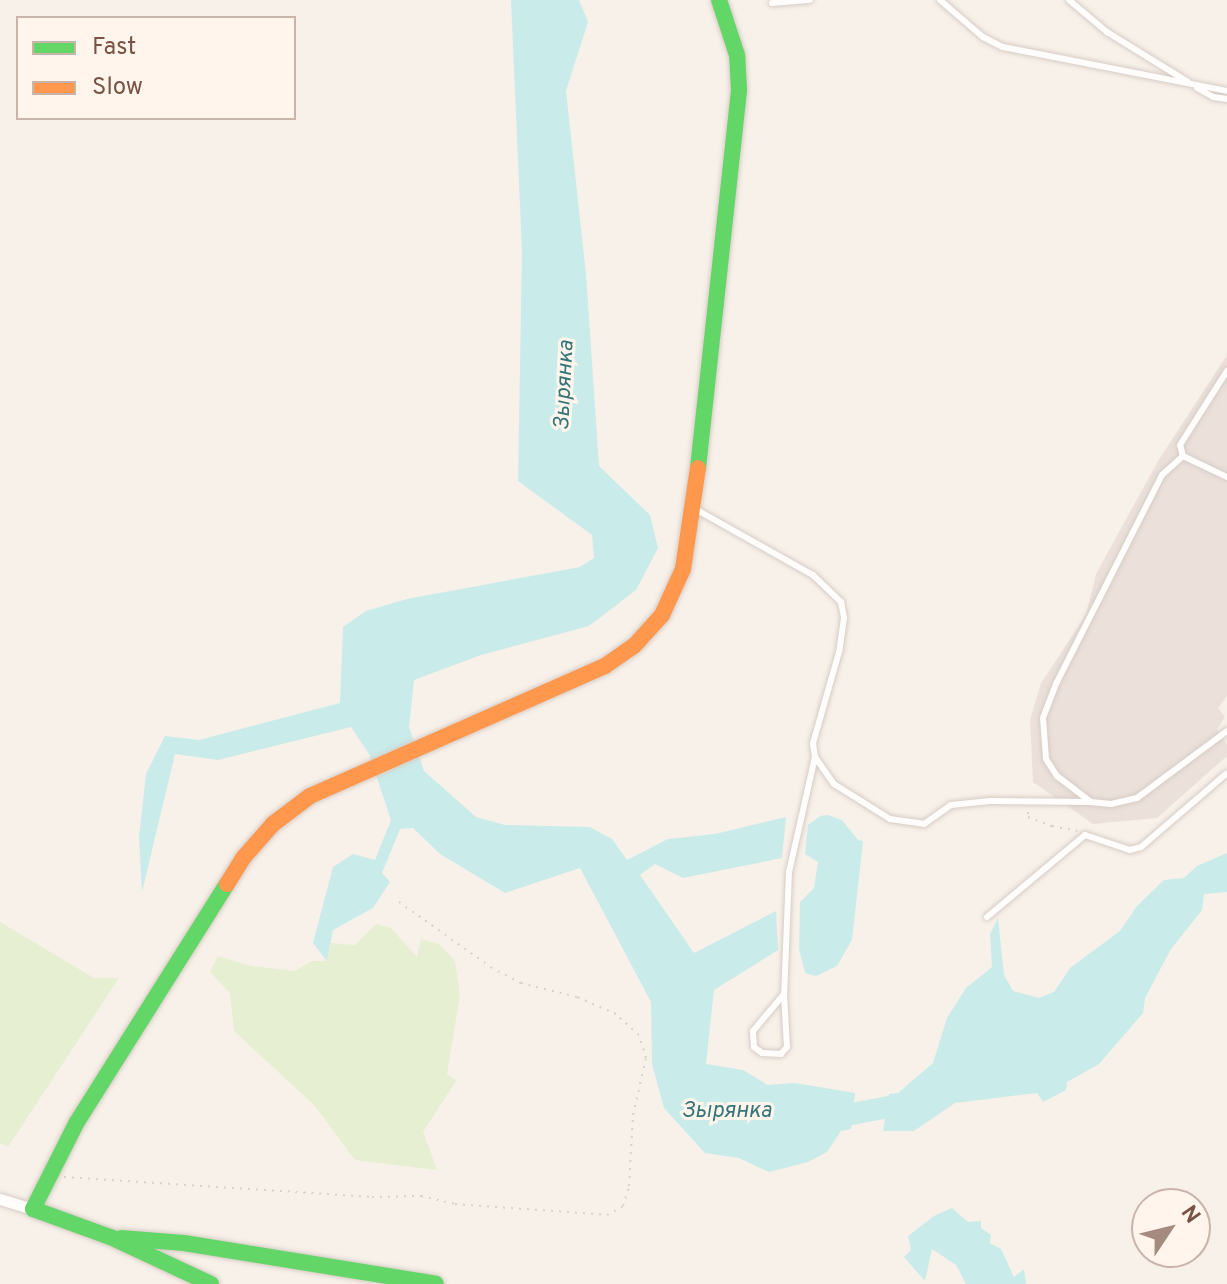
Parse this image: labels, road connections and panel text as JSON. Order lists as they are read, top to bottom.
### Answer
{
  "water": ["Зырянка"],
  "legend": ["Fast", "Slow"],
  "north": "top right"
}
